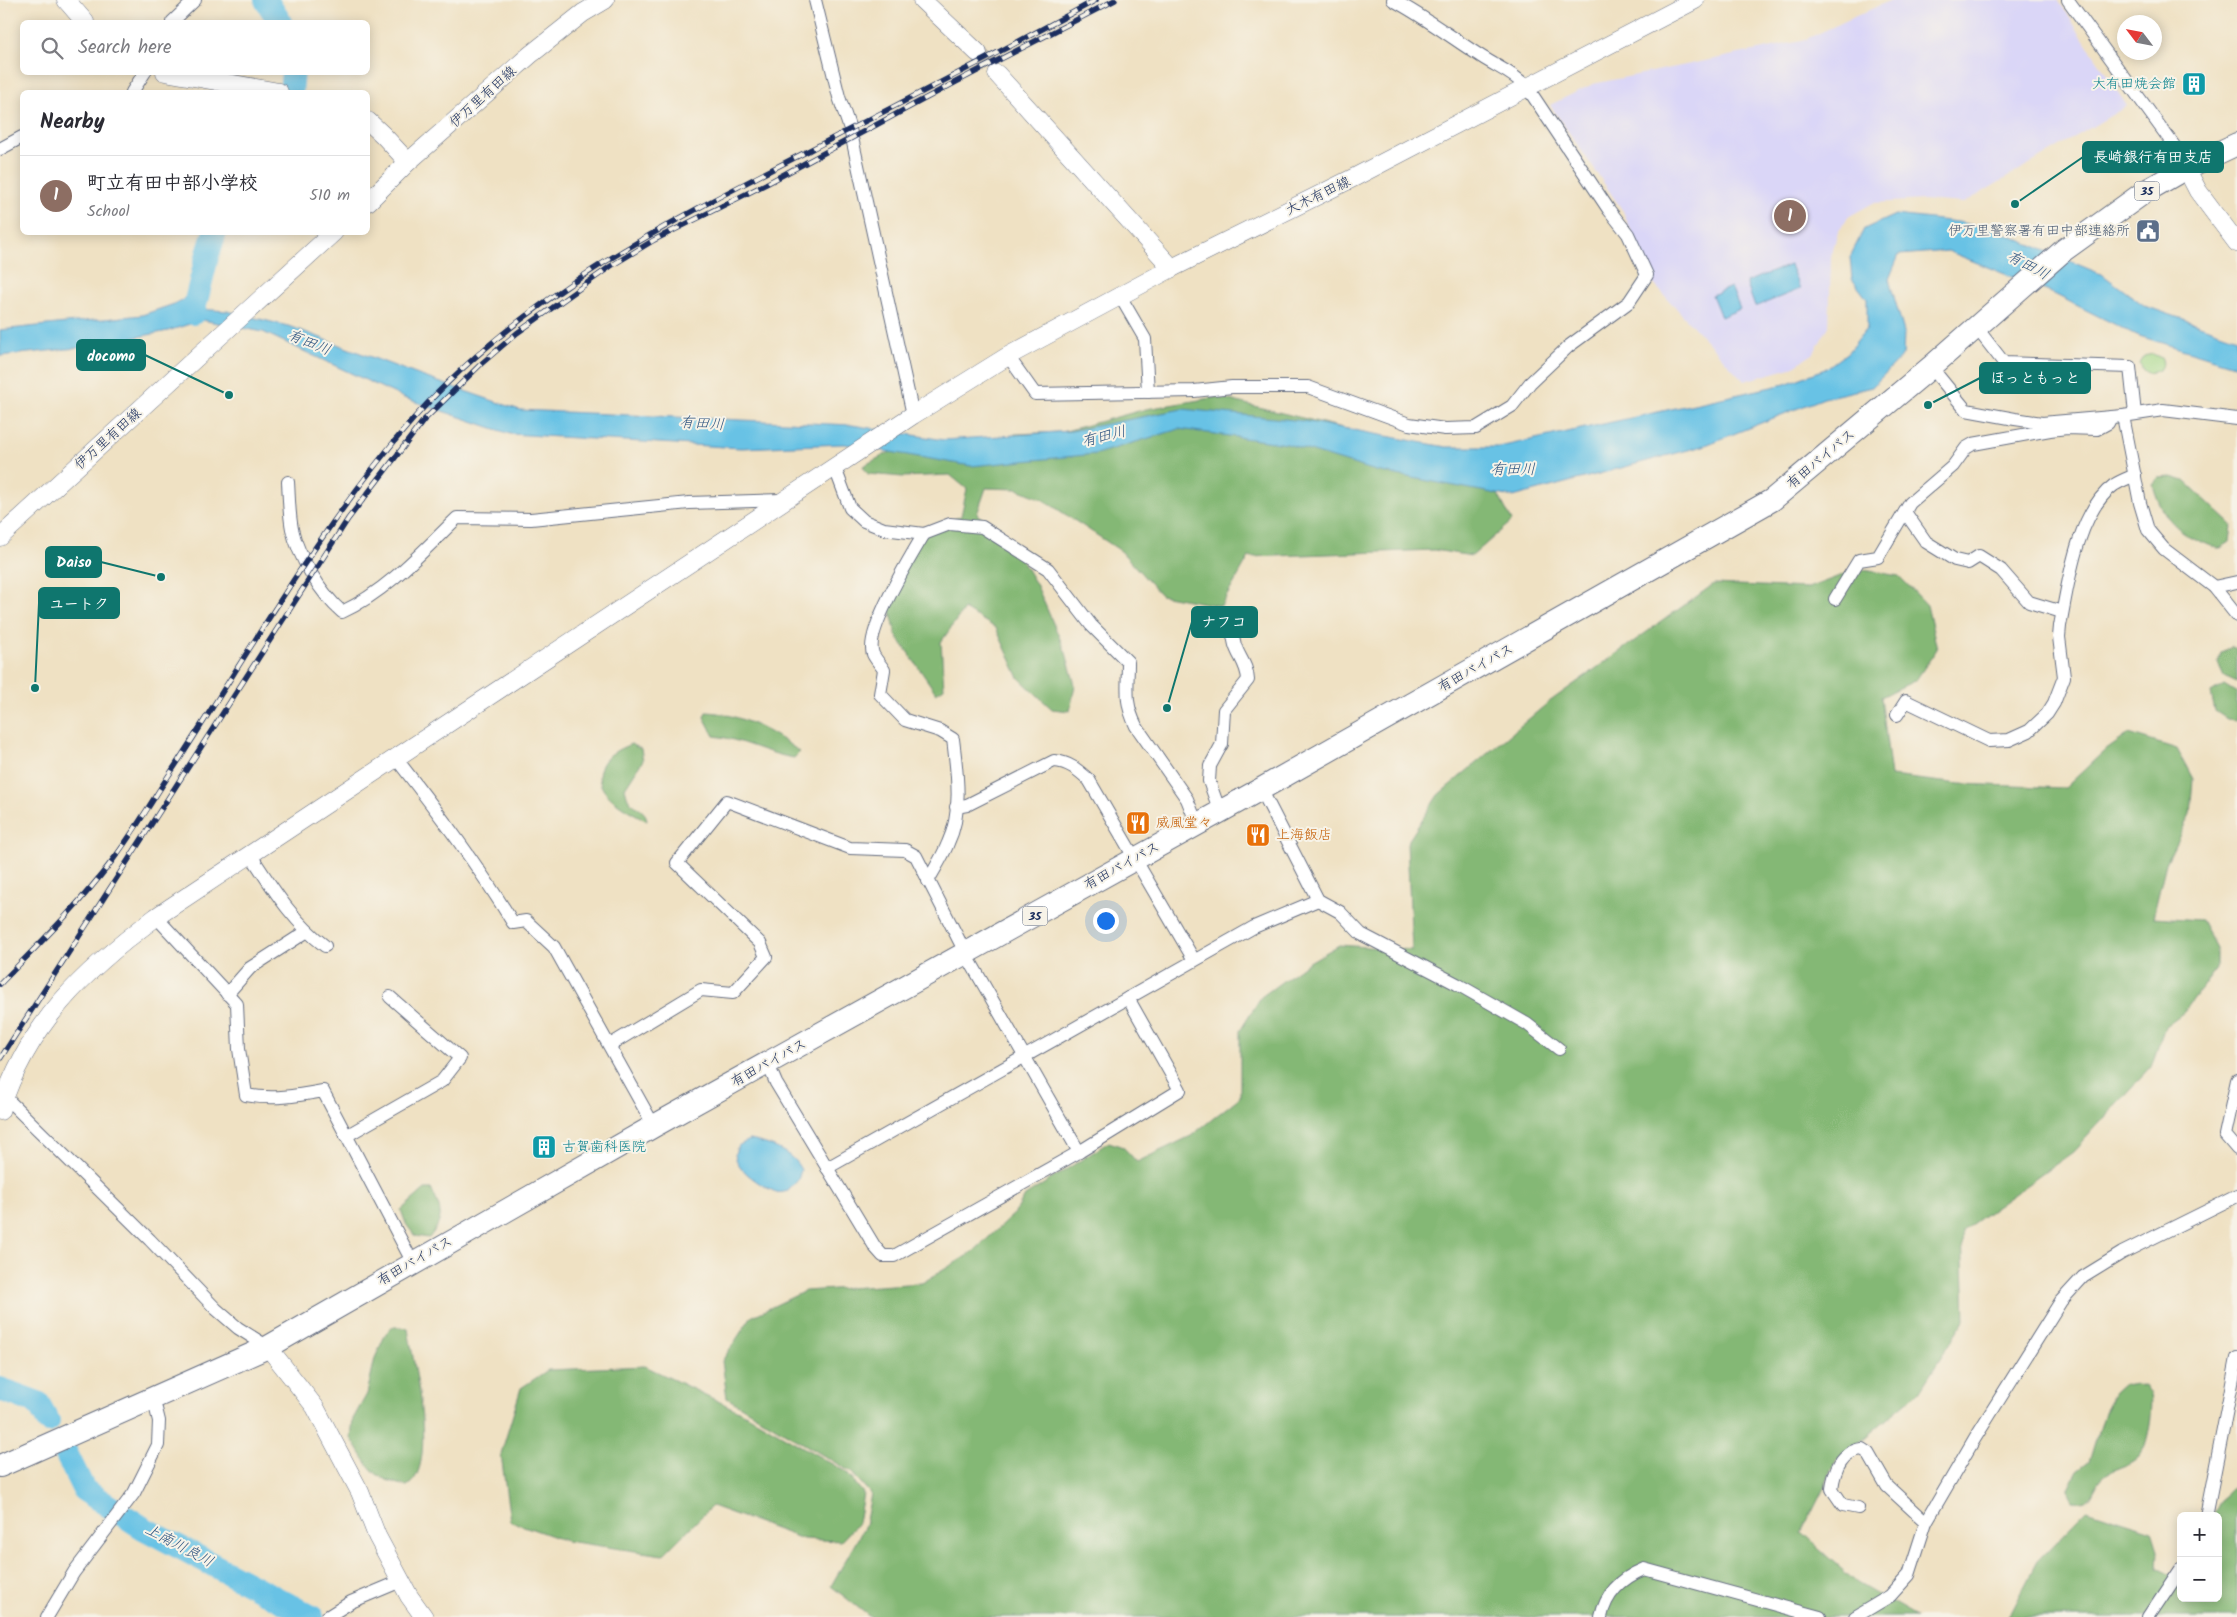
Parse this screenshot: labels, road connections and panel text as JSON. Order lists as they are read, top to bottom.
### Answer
{
  "streets": {
    "highway": ["35", "有田バイパス"],
    "street": ["伊万里有田線", "大木有田線"]
  },
  "water": ["有田川", "上南川良川"],
  "places": {
    "building": ["大有田焼会館", "古賀歯科医院"],
    "other": [
      "長崎銀行有田支店",
      "docomo",
      "ほっともっと",
      "Daiso",
      "ユートク",
      "ナフコ"
    ],
    "public building": ["伊万里警察署有田中部連絡所"],
    "restaurant": ["威風堂々", "上海飯店"]
  },
  "north": "top left",
  "page": {
    "search": "Search here",
    "heading": "Nearby",
    "list": [
      {
        "mark": "1",
        "name": "町立有田中部小学校",
        "note": "School",
        "value": "510 m"
      }
    ],
    "pins": "1",
    "map_buttons": ["+", "−"]
  }
}
